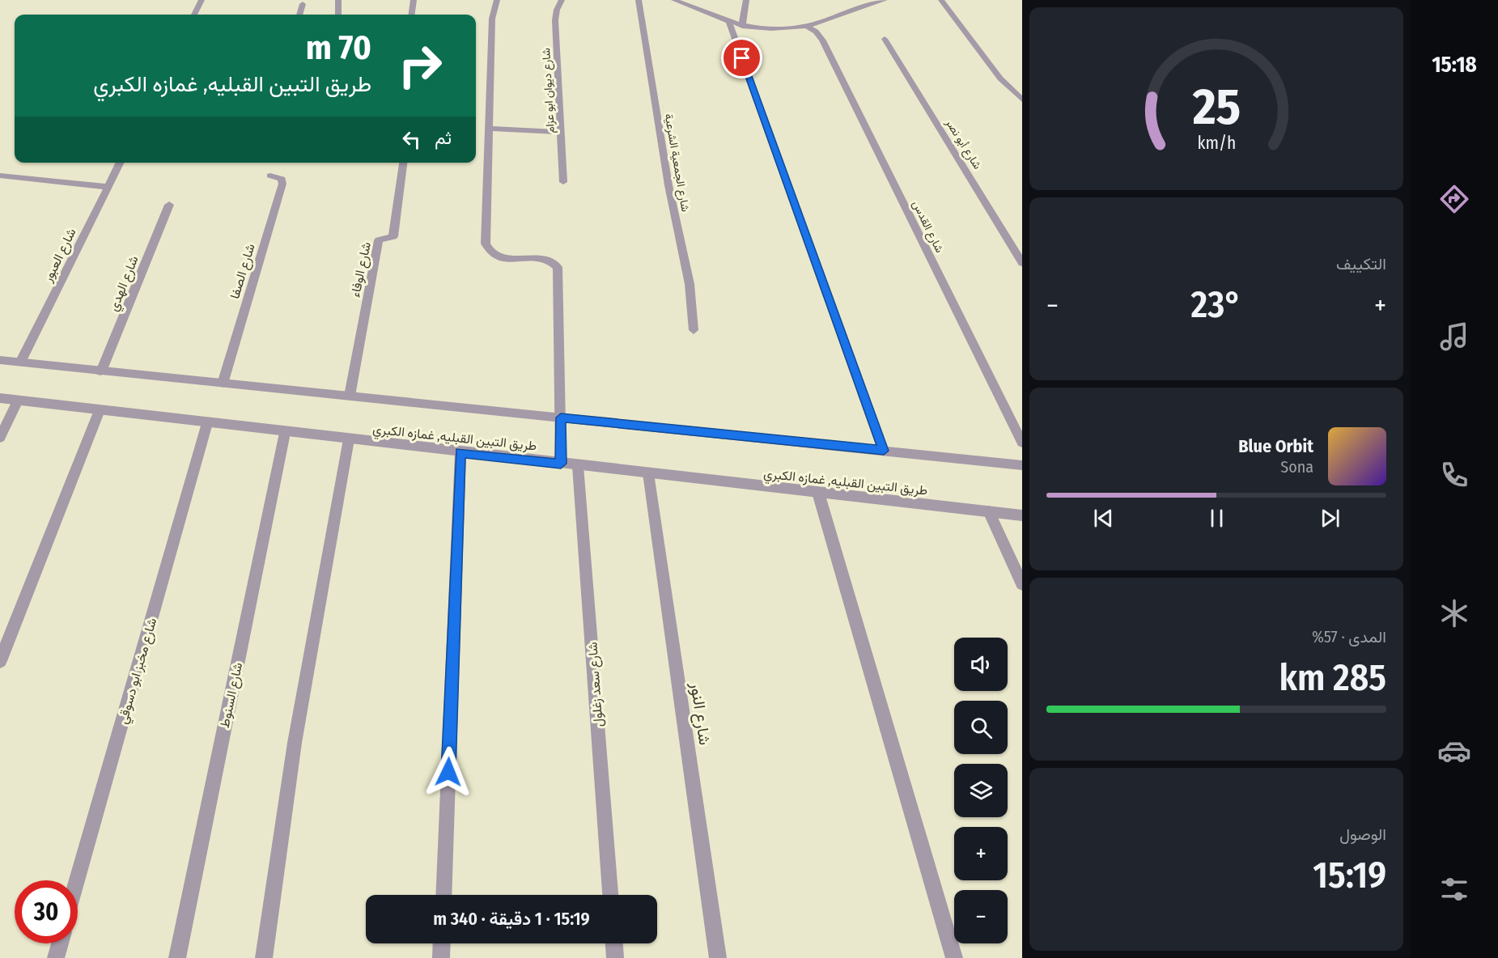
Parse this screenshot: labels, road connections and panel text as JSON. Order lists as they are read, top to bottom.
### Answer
{
  "streets": {
    "street": [
      "شارع ديوان ابو عزام",
      "شارع أبو نصر",
      "شارع الجمعية الشرعية",
      "شارع القدس",
      "شارع العبور",
      "شارع الوفاء",
      "شارع الصفا",
      "شارع الهدي",
      "طريق التبين القبليه, غمازه الكبري",
      "شارع مخبز ابو دسوقي",
      "شارع سعد زغلول",
      "شارع السنوط",
      "شارع النور"
    ]
  },
  "crossings": [
    ["طريق التبين القبليه, غمازه الكبري", "شارع مخبز ابو دسوقي"],
    ["طريق التبين القبليه, غمازه الكبري", "شارع سعد زغلول"],
    ["طريق التبين القبليه, غمازه الكبري", "شارع السنوط"],
    ["طريق التبين القبليه, غمازه الكبري", "شارع النور"]
  ],
  "page": {
    "tabs": "15:18",
    "turn": ["70 m", "طريق التبين القبليه, غمازه الكبري"],
    "then": "ثم",
    "tile": [
      "التكييف",
      ["المدى · 57%", "285 km"],
      ["الوصول", "15:19"]
    ],
    "heat": ["−", "23°", "+"],
    "song": ["Blue Orbit", "Sona"],
    "map_buttons": ["+", "−"],
    "limit": "30",
    "trip": "15:19 · 1 دقيقة · 340 m",
    "gauge": ["25", "km/h"]
  }
}
